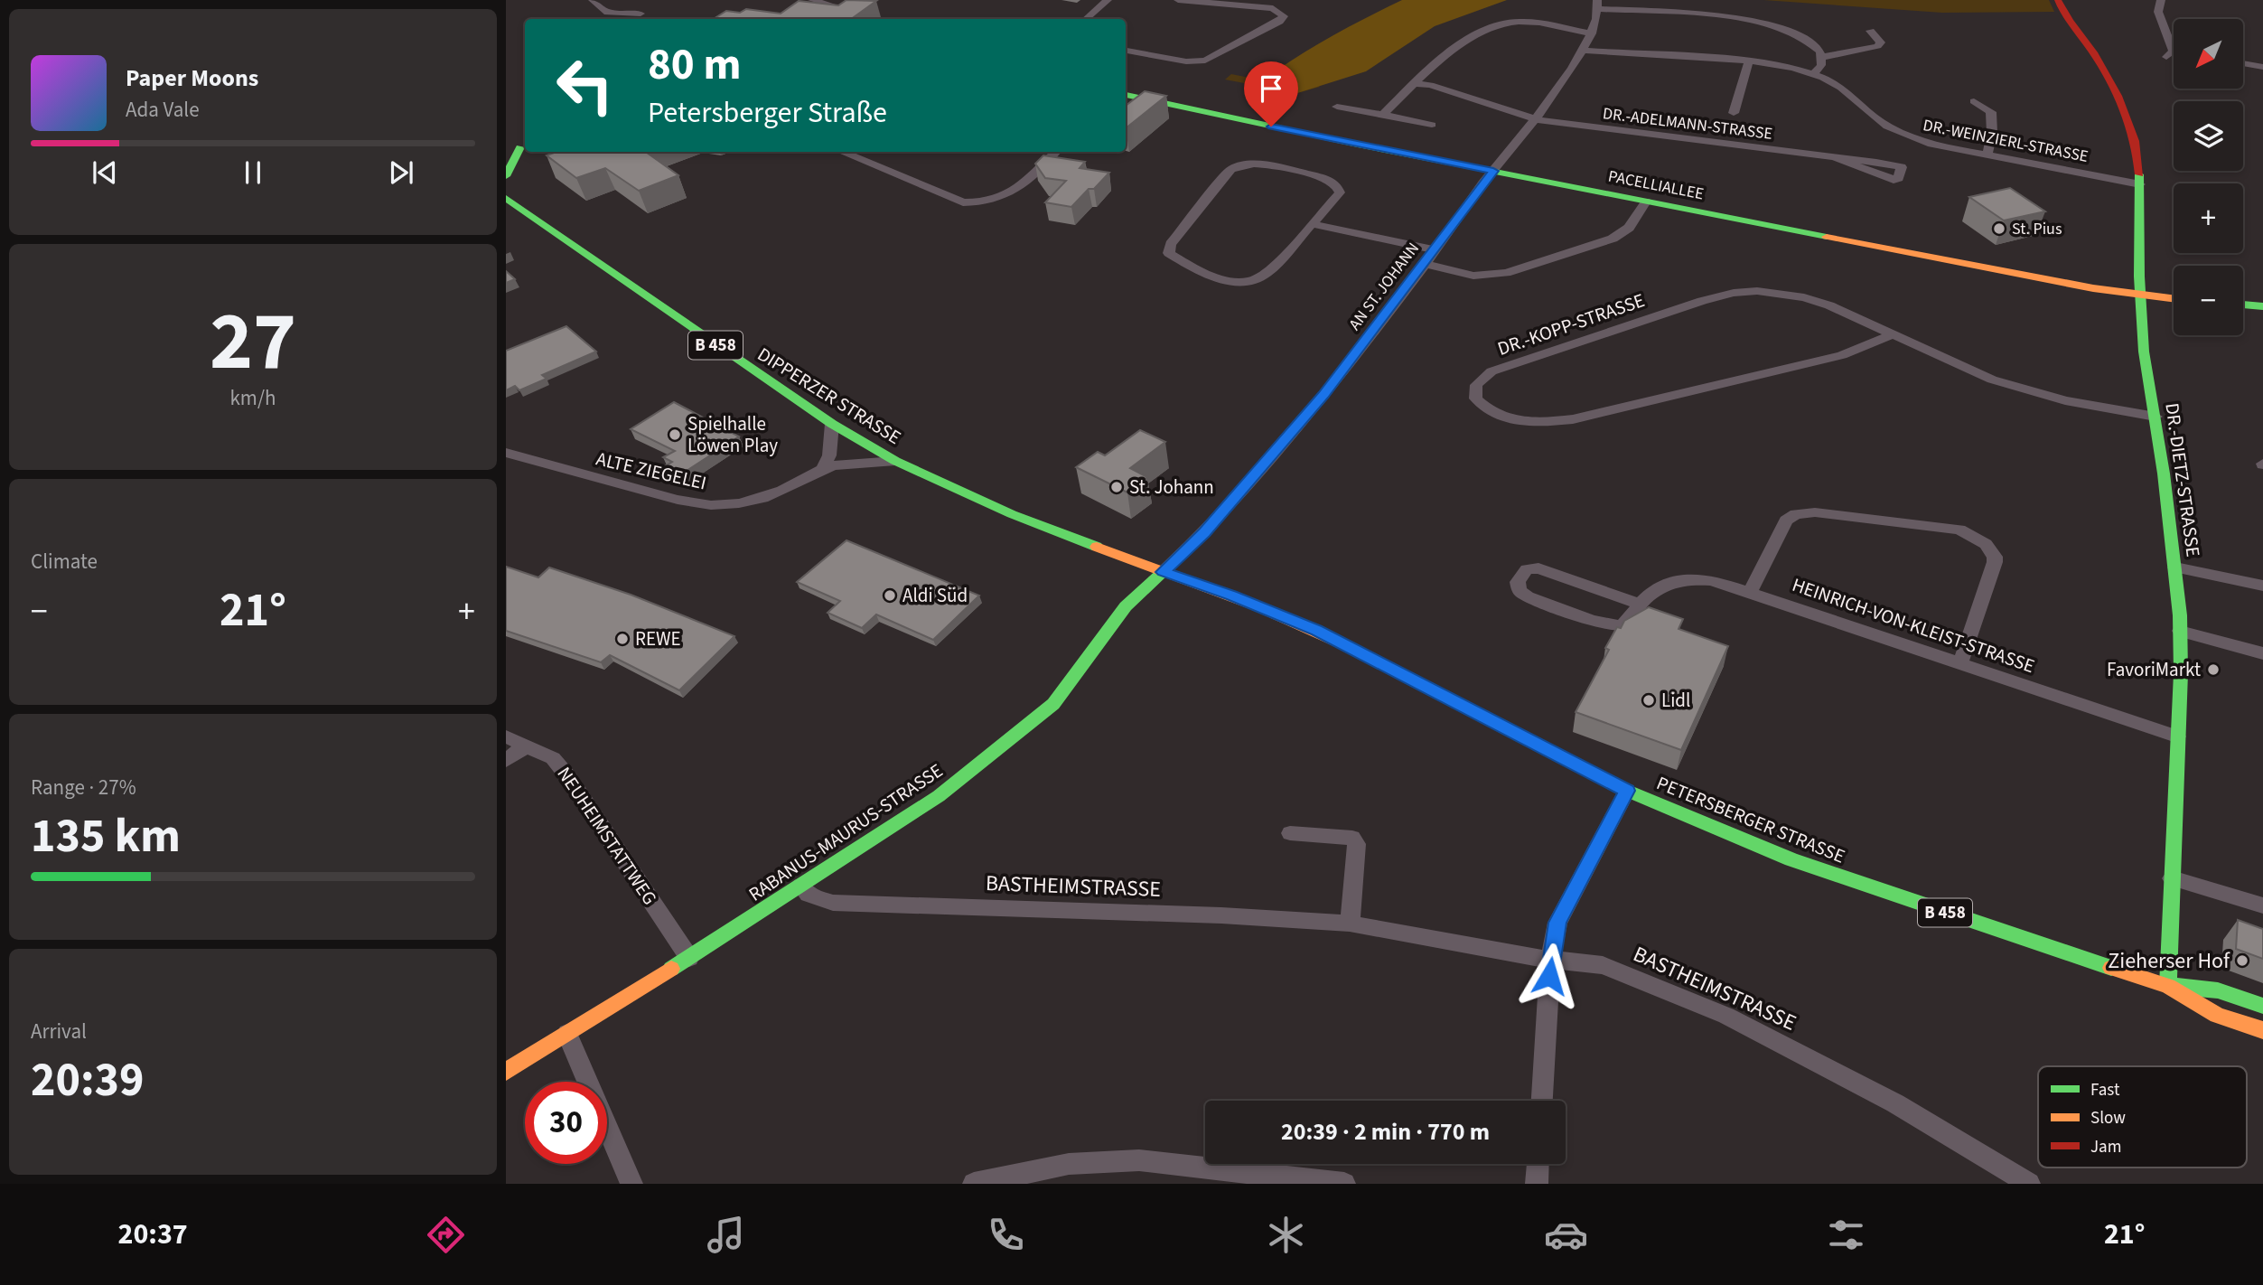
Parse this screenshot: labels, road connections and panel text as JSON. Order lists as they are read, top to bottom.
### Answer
{
  "streets": {
    "main road": [
      "PACELLIALLEE",
      "B 458",
      "DIPPERZER STRASSE",
      "DR.-DIETZ-STRASSE",
      "PETERSBERGER STRASSE",
      "RABANUS-MAURUS-STRASSE"
    ],
    "street": [
      "DR.-ADELMANN-STRASSE",
      "DR.-WEINZIERL-STRASSE",
      "AN ST. JOHANN",
      "DR.-KOPP-STRASSE",
      "ALTE ZIEGELEI",
      "HEINRICH-VON-KLEIST-STRASSE",
      "NEUHEIMSTATTWEG",
      "BASTHEIMSTRASSE"
    ]
  },
  "crossings": [
    ["DR.-ADELMANN-STRASSE", "AN ST. JOHANN"],
    ["DR.-WEINZIERL-STRASSE", "AN ST. JOHANN"],
    ["DR.-WEINZIERL-STRASSE", "DR.-DIETZ-STRASSE"],
    ["PACELLIALLEE", "AN ST. JOHANN"],
    ["PACELLIALLEE", "DR.-DIETZ-STRASSE"],
    ["AN ST. JOHANN", "DIPPERZER STRASSE"],
    ["AN ST. JOHANN", "PETERSBERGER STRASSE"],
    ["AN ST. JOHANN", "RABANUS-MAURUS-STRASSE"],
    ["DR.-KOPP-STRASSE", "DR.-DIETZ-STRASSE"],
    ["DIPPERZER STRASSE", "ALTE ZIEGELEI"],
    ["DIPPERZER STRASSE", "PETERSBERGER STRASSE"],
    ["DIPPERZER STRASSE", "RABANUS-MAURUS-STRASSE"],
    ["DR.-DIETZ-STRASSE", "HEINRICH-VON-KLEIST-STRASSE"],
    ["DR.-DIETZ-STRASSE", "PETERSBERGER STRASSE"],
    ["PETERSBERGER STRASSE", "RABANUS-MAURUS-STRASSE"],
    ["RABANUS-MAURUS-STRASSE", "NEUHEIMSTATTWEG"],
    ["RABANUS-MAURUS-STRASSE", "BASTHEIMSTRASSE"]
  ],
  "places": [
    "St. Pius",
    "Spielhalle Löwen Play",
    "St. Johann",
    "Aldi Süd",
    "REWE",
    "FavoriMarkt",
    "Lidl",
    "Zieherser Hof"
  ],
  "legend": ["Fast", "Slow", "Jam"],
  "north": "bottom left",
  "page": {
    "map_buttons": ["+", "−"],
    "turn": ["80 m", "Petersberger Straße"],
    "song": ["Paper Moons", "Ada Vale"],
    "tile": [
      ["27", "km/h"],
      "Climate",
      ["Range · 27%", "135 km"],
      ["Arrival", "20:39"]
    ],
    "heat": ["−", "21°", "+"],
    "limit": "30",
    "trip": "20:39 · 2 min · 770 m",
    "tabs": ["20:37", "21°"]
  }
}
